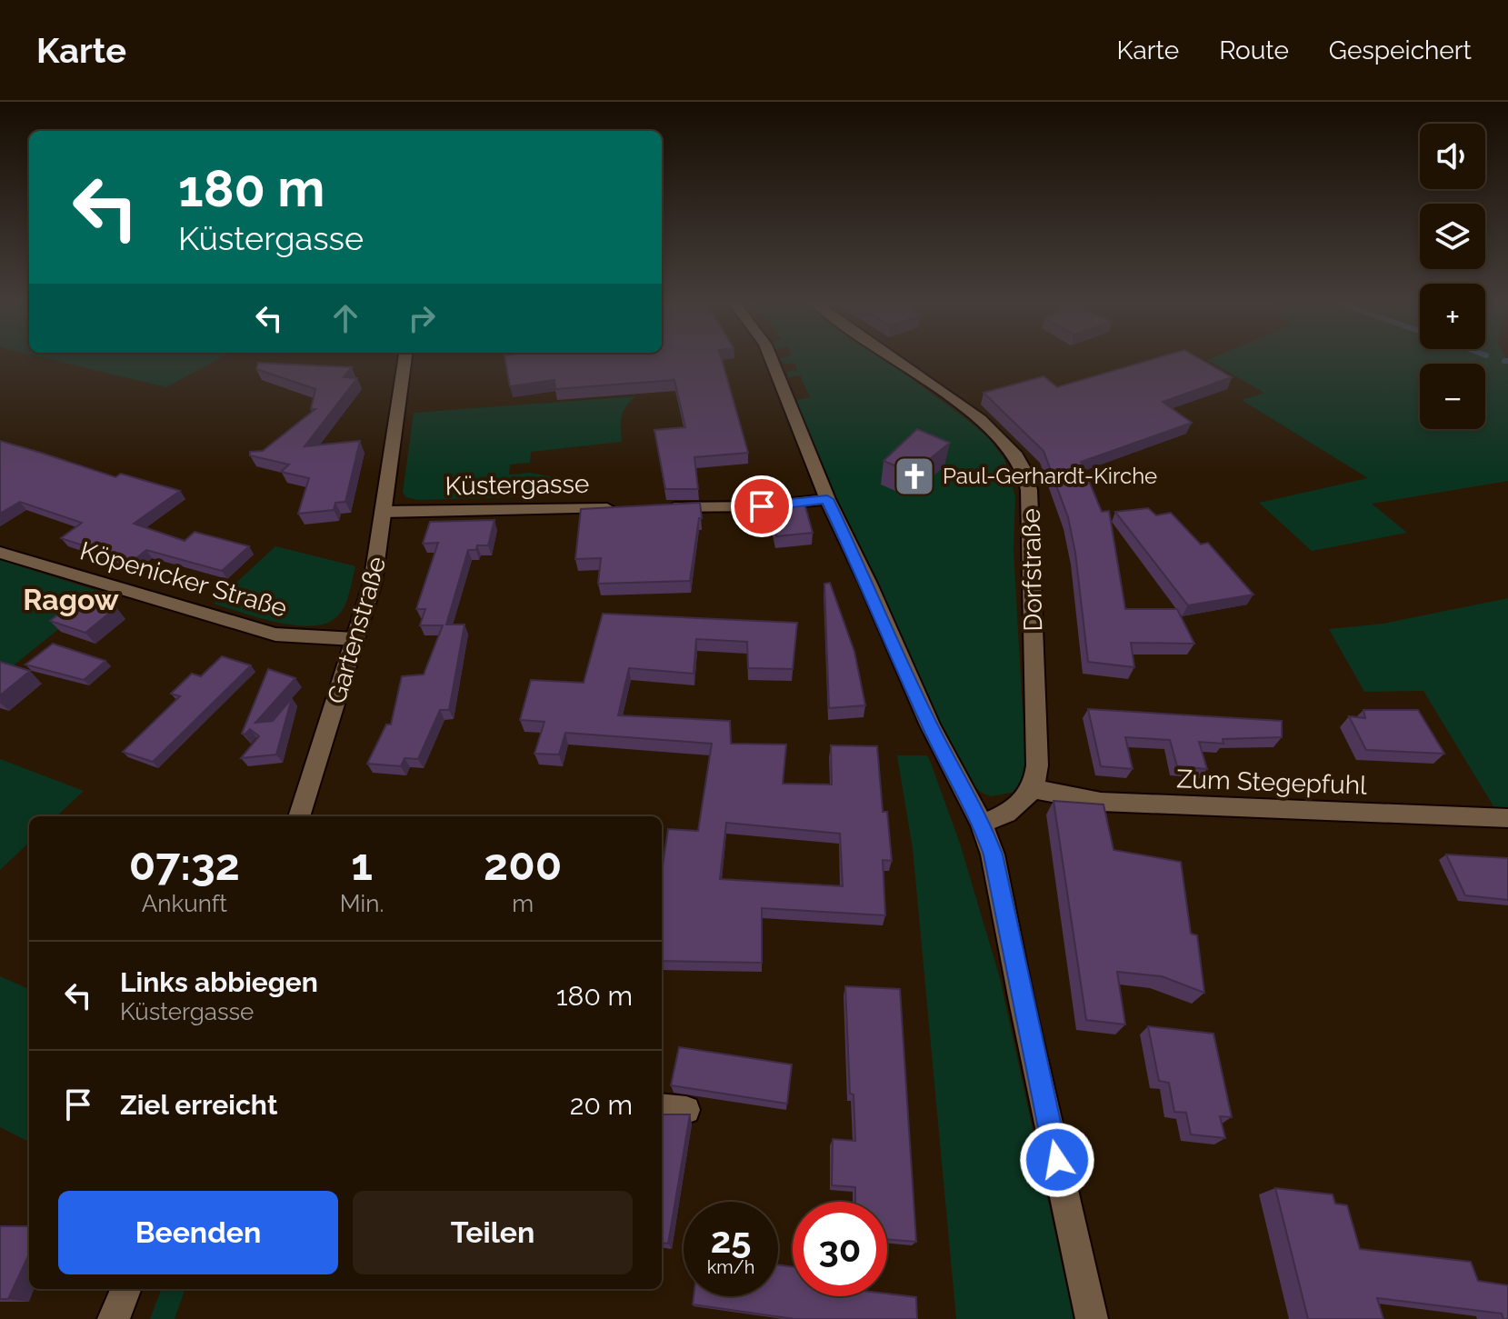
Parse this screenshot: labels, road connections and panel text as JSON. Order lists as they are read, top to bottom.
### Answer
{
  "streets": {
    "street": [
      "Küstergasse",
      "Dorfstraße",
      "Köpenicker Straße",
      "Gartenstraße",
      "Zum Stegepfuhl"
    ]
  },
  "crossings": [
    ["Küstergasse", "Gartenstraße"],
    ["Dorfstraße", "Zum Stegepfuhl"],
    ["Köpenicker Straße", "Gartenstraße"]
  ],
  "districts": ["Ragow"],
  "places": {
    "church": ["Paul-Gerhardt-Kirche"]
  },
  "page": {
    "header": "Karte",
    "nav": ["Karte", "Route", "Gespeichert"],
    "map_buttons": ["+", "−"],
    "turn": ["180 m", "Küstergasse"],
    "eta": [
      "07:32",
      "Ankunft",
      "1",
      "Min.",
      "200",
      "m"
    ],
    "list": [
      {
        "name": "Links abbiegen",
        "note": "Küstergasse",
        "value": "180 m"
      },
      {
        "name": "Ziel erreicht",
        "value": "20 m"
      }
    ],
    "buttons": ["Beenden", "Teilen"],
    "speed": "25 km/h",
    "limit": "30"
  }
}
